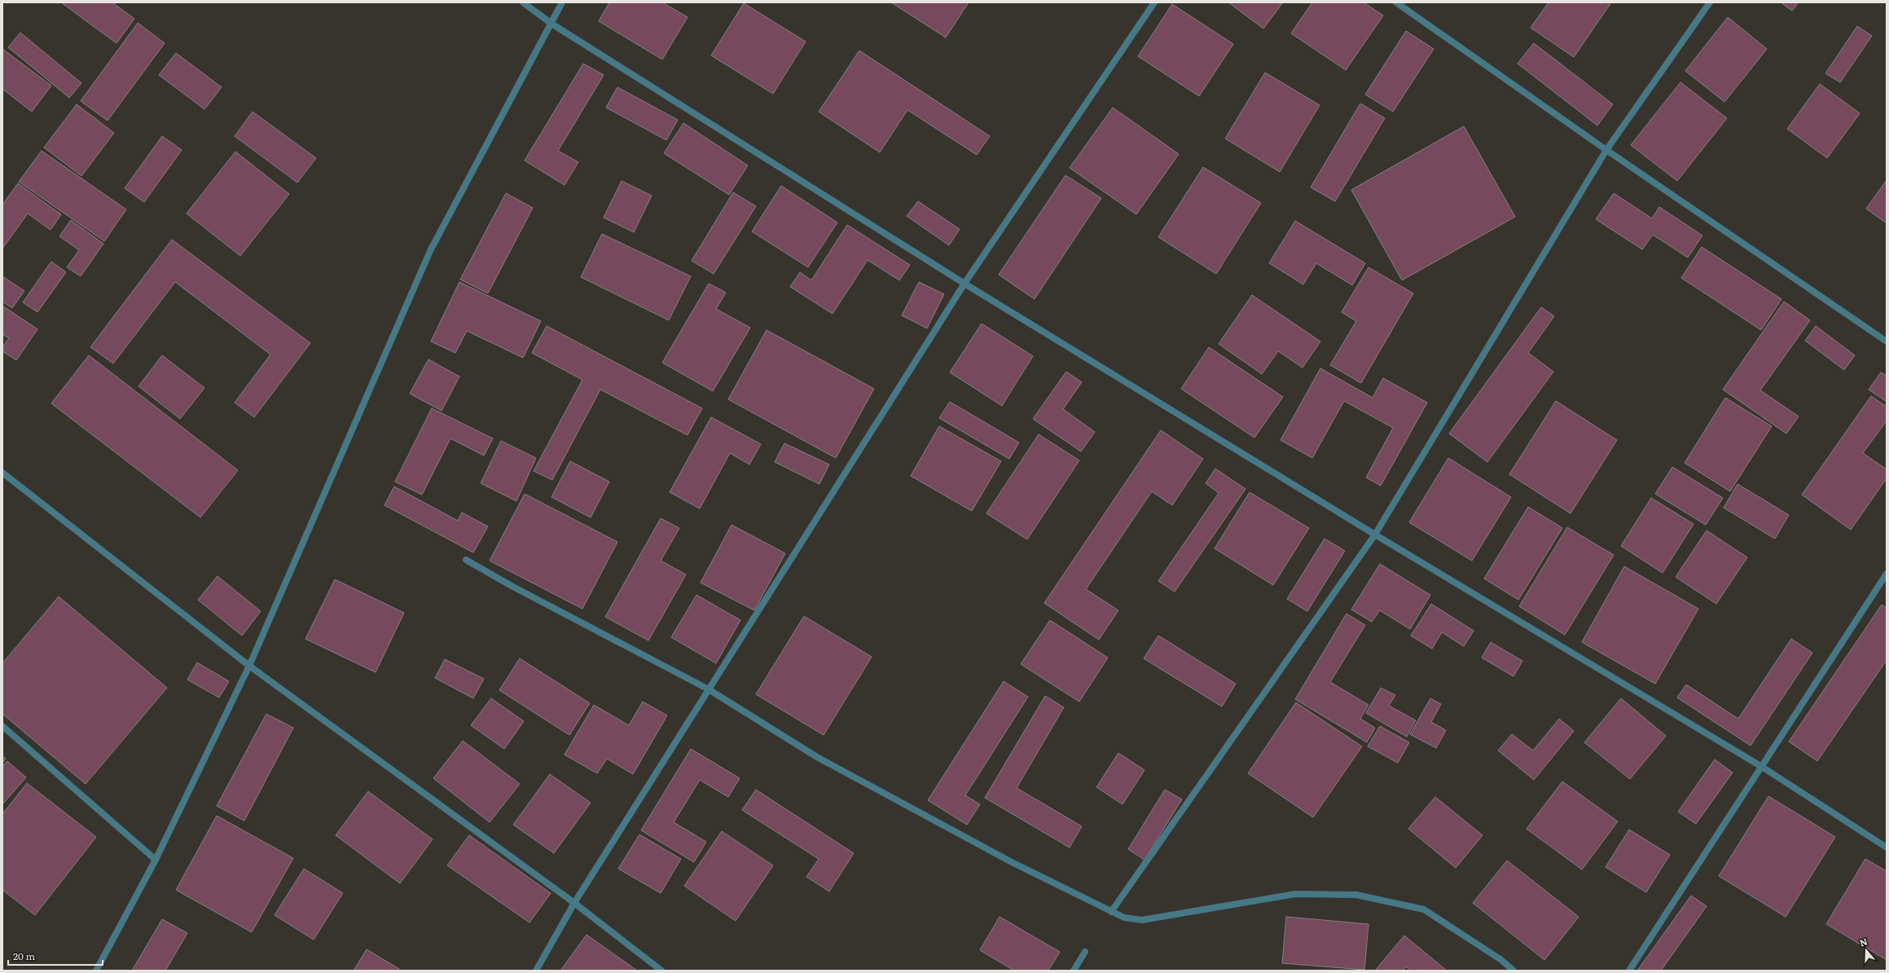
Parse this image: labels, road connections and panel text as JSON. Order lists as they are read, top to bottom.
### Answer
{
  "scale_bar": "20 m",
  "north": "top"
}
